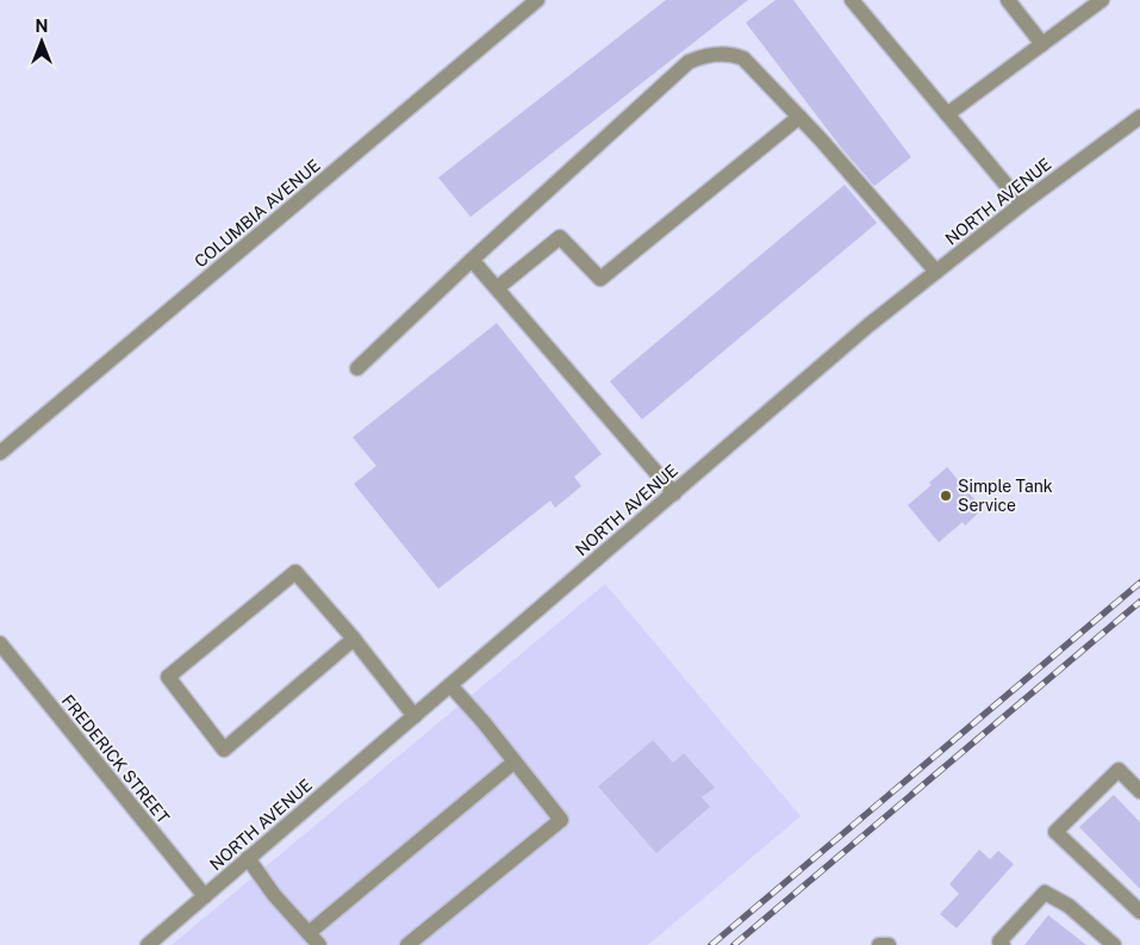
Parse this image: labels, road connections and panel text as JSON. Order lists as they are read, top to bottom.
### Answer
{
  "streets": {
    "street": ["NORTH AVENUE", "COLUMBIA AVENUE", "FREDERICK STREET"]
  },
  "crossings": [
    ["NORTH AVENUE", "FREDERICK STREET"]
  ],
  "places": ["Simple Tank Service"],
  "north": "top"
}
